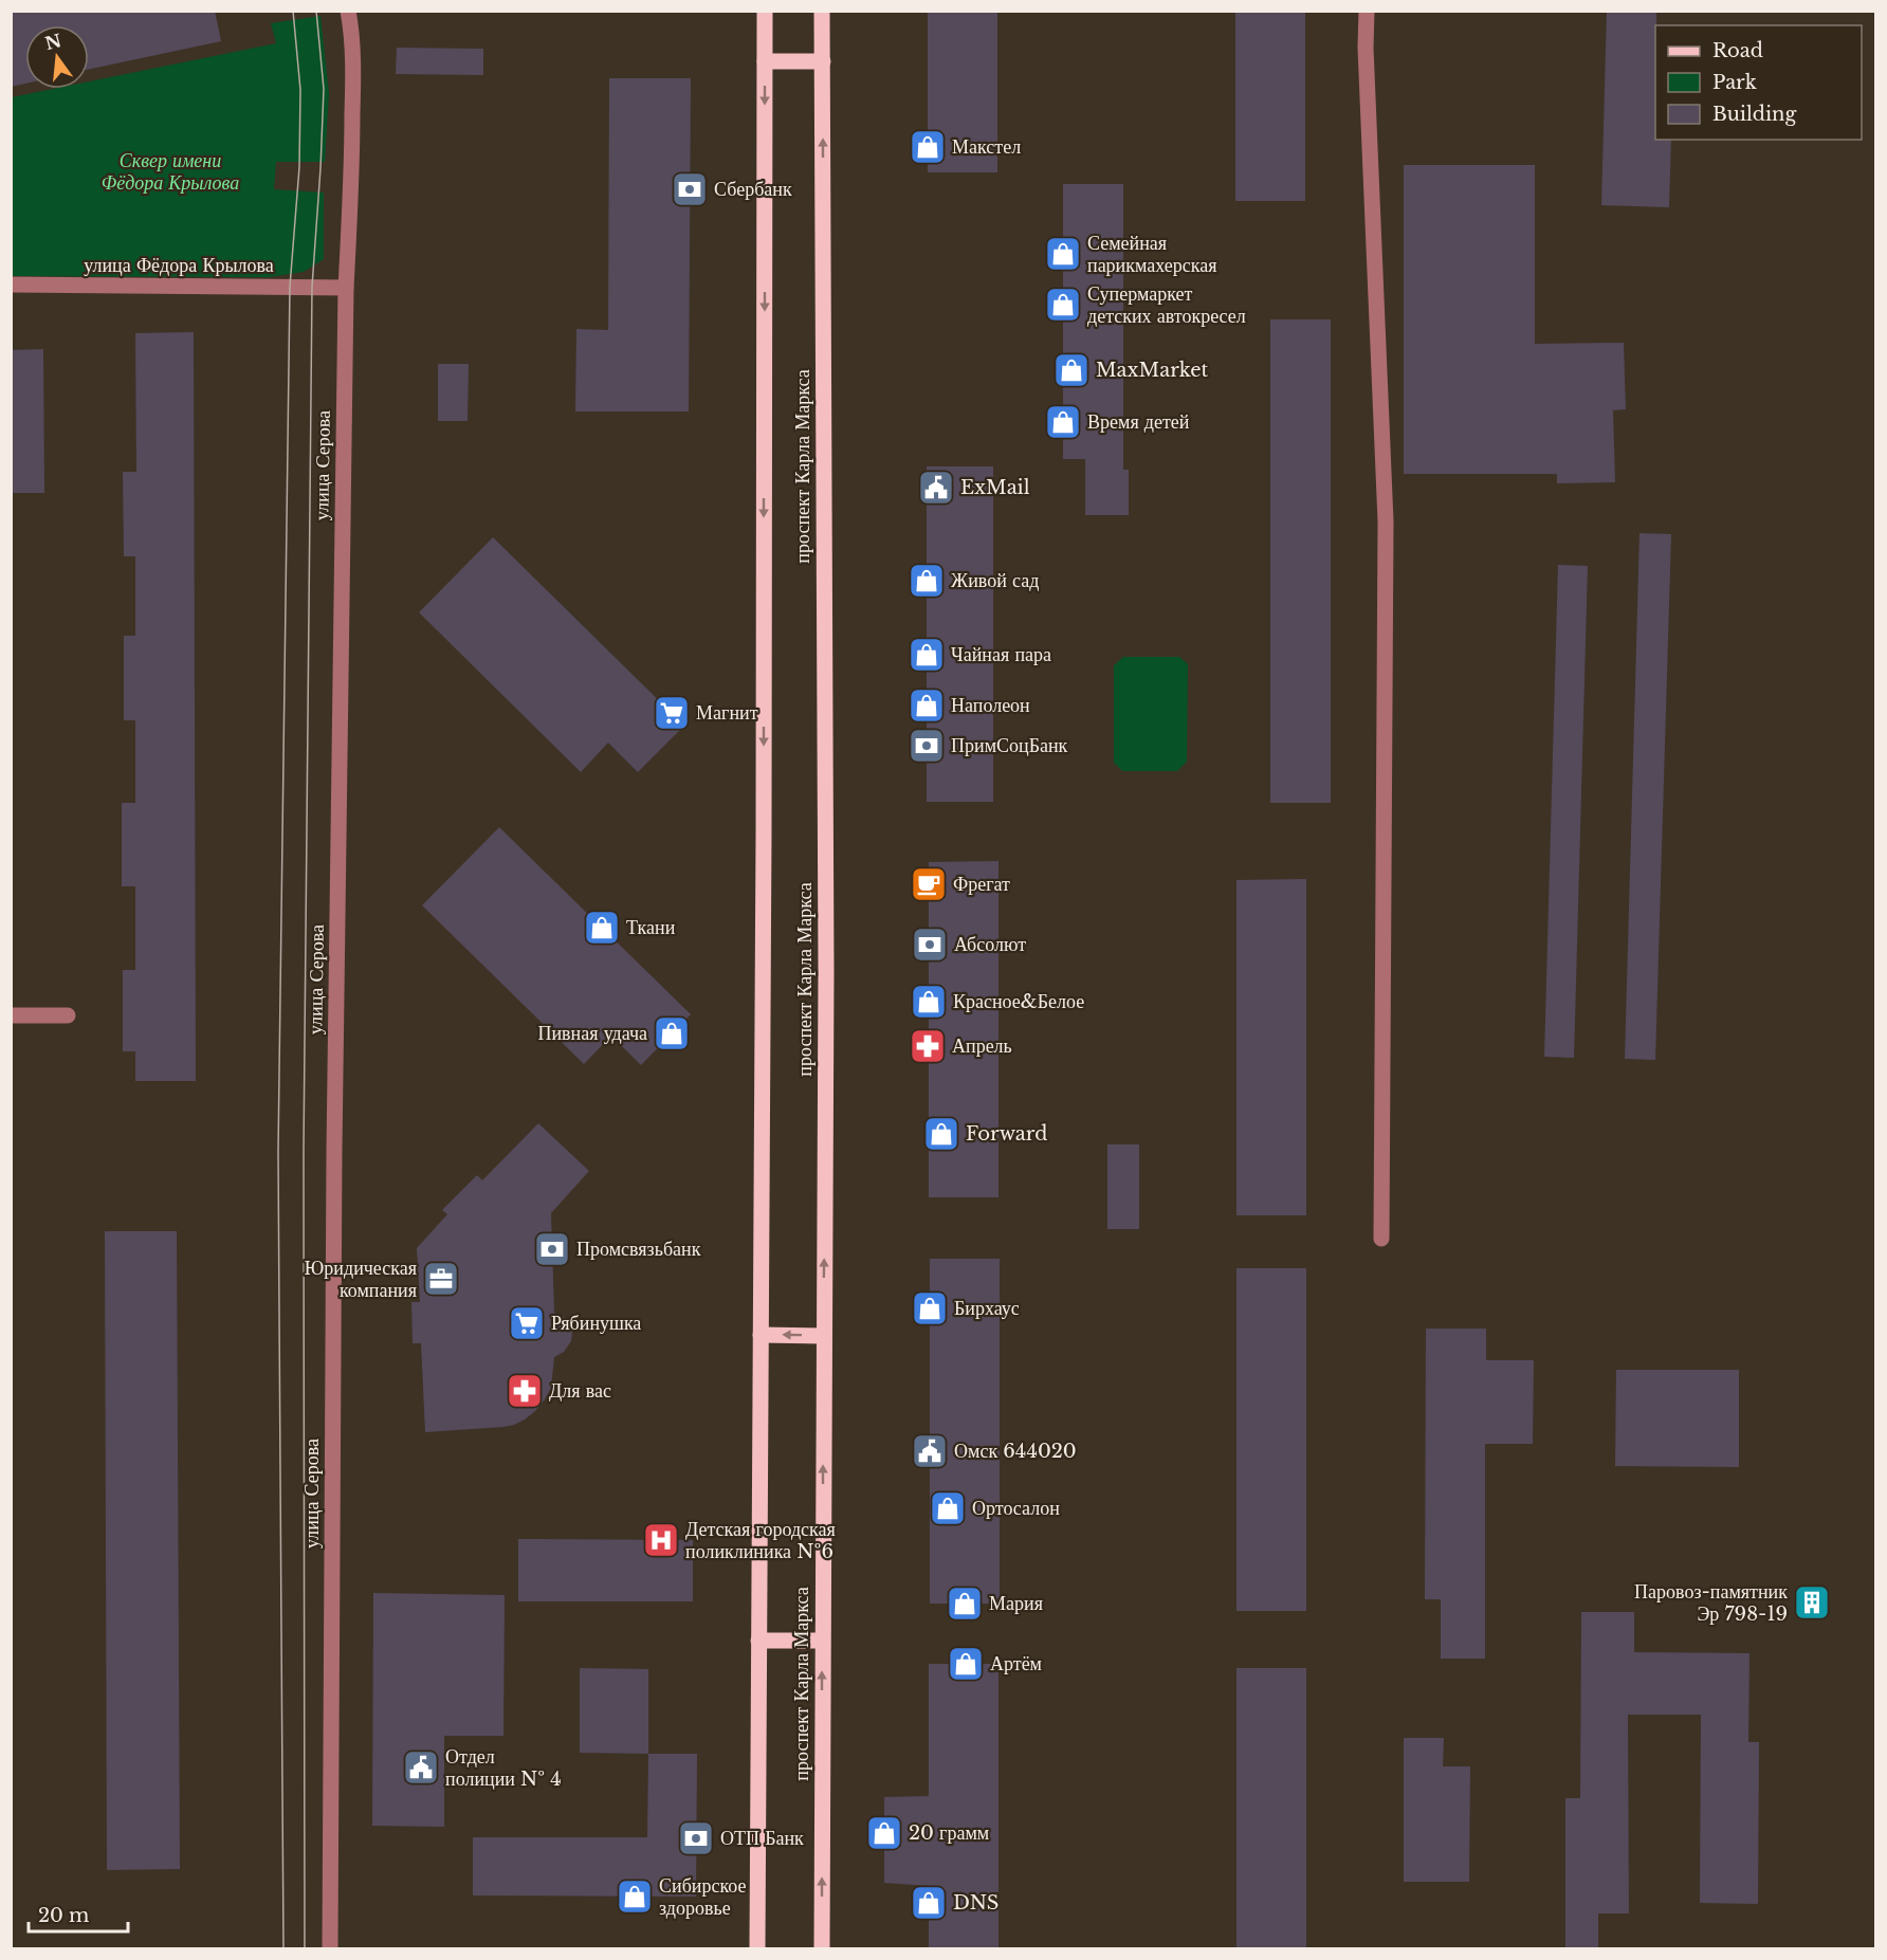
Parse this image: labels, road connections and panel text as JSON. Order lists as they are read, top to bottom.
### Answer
{
  "streets": {
    "main road": ["проспект Карла Маркса"],
    "street": ["улица Фёдора Крылова", "улица Серова"]
  },
  "crossings": [
    ["улица Фёдора Крылова", "улица Серова"]
  ],
  "parks": ["Сквер имени Фёдора Крылова"],
  "places": {
    "shop": [
      "Макстел",
      "Семейная парикмахерская",
      "Супермаркет детских автокресел",
      "MaxMarket",
      "Время детей",
      "Живой сад",
      "Чайная пара",
      "Наполеон",
      "Ткани",
      "Красное&Белое",
      "Пивная удача",
      "Forward",
      "Бирхаус",
      "Ортосалон",
      "Мария",
      "Артём",
      "20 грамм",
      "Сибирское здоровье",
      "DNS"
    ],
    "bank": [
      "Сбербанк",
      "ПримСоцБанк",
      "Абсолют",
      "Промсвязьбанк",
      "ОТП Банк"
    ],
    "public building": ["ExMail", "Омск 644020", "Отдел полиции № 4"],
    "supermarket": ["Магнит", "Рябинушка"],
    "cafe": ["Фрегат"],
    "pharmacy": ["Апрель", "Для вас"],
    "office": ["Юридическая компания"],
    "hospital": ["Детская городская поликлиника №6"],
    "building": ["Паровоз-памятник Эр 798-19"]
  },
  "legend": ["Road", "Park", "Building"],
  "scale_bar": "20 m",
  "north": "top"
}
